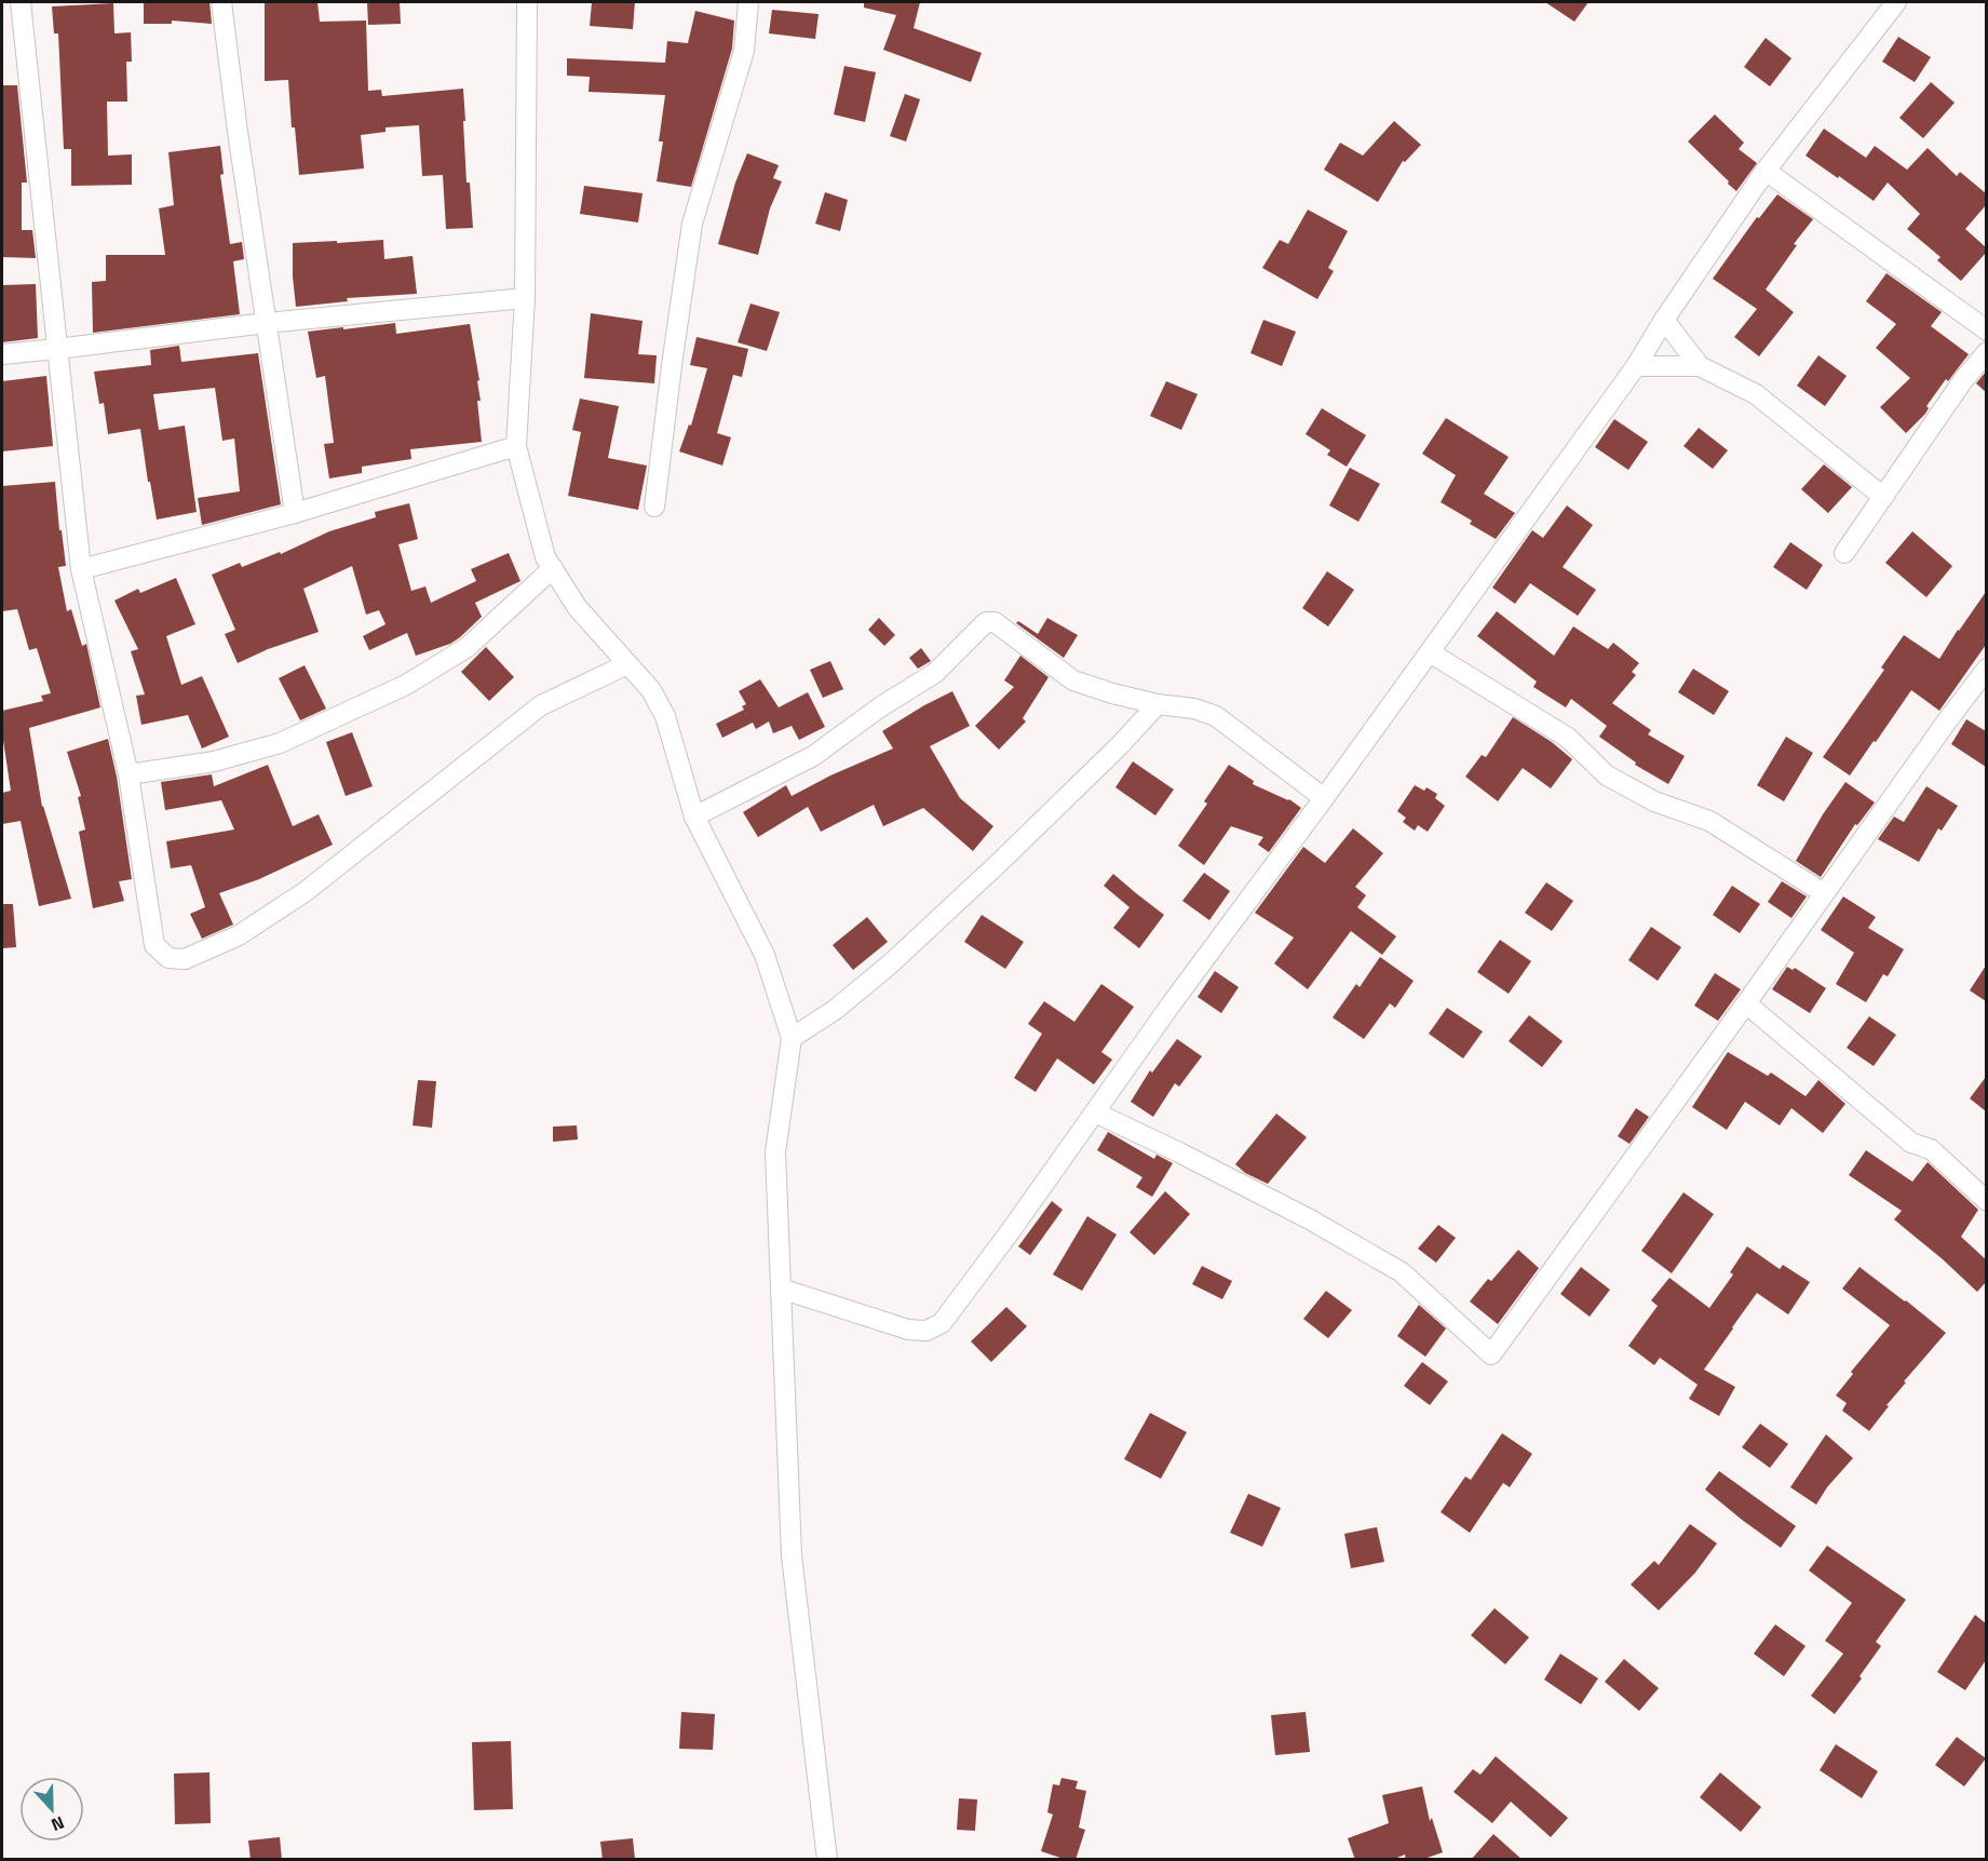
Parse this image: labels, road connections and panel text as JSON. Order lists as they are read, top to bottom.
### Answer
{
  "north": "bottom"
}
